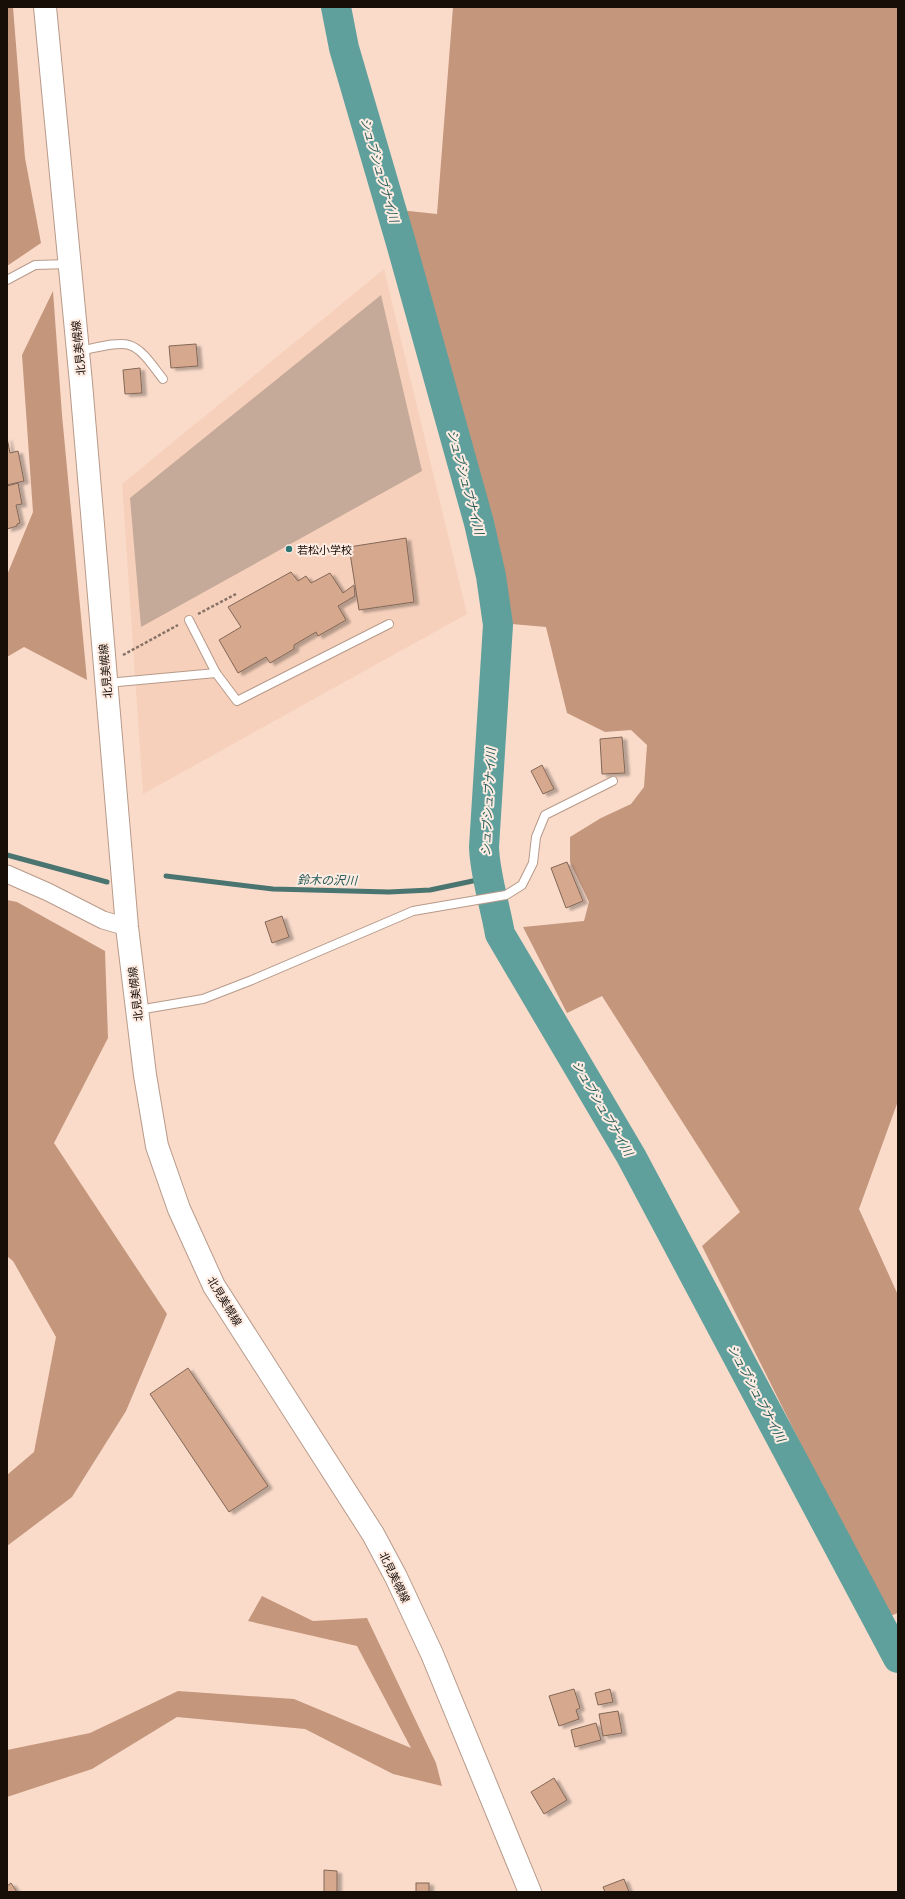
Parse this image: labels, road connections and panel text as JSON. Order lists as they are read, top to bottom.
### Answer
{
  "streets": {
    "main road": ["北見美幌線"]
  },
  "water": ["シュブシュブナイ川", "鈴木の沢川"],
  "places": ["若松小学校"]
}
